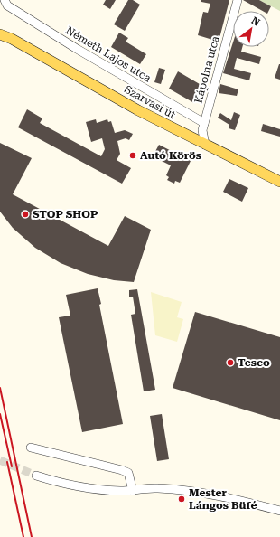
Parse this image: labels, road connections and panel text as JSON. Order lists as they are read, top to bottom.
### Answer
{
  "streets": {
    "main road": ["Szarvasi út"],
    "street": ["Németh Lajos utca", "Kápolna utca"]
  },
  "crossings": [
    ["Németh Lajos utca", "Kápolna utca"],
    ["Kápolna utca", "Szarvasi út"]
  ],
  "places": [
    "Autó Körös",
    "STOP SHOP",
    "Tesco",
    "Mester Lángos Büfé"
  ],
  "north": "top right"
}
